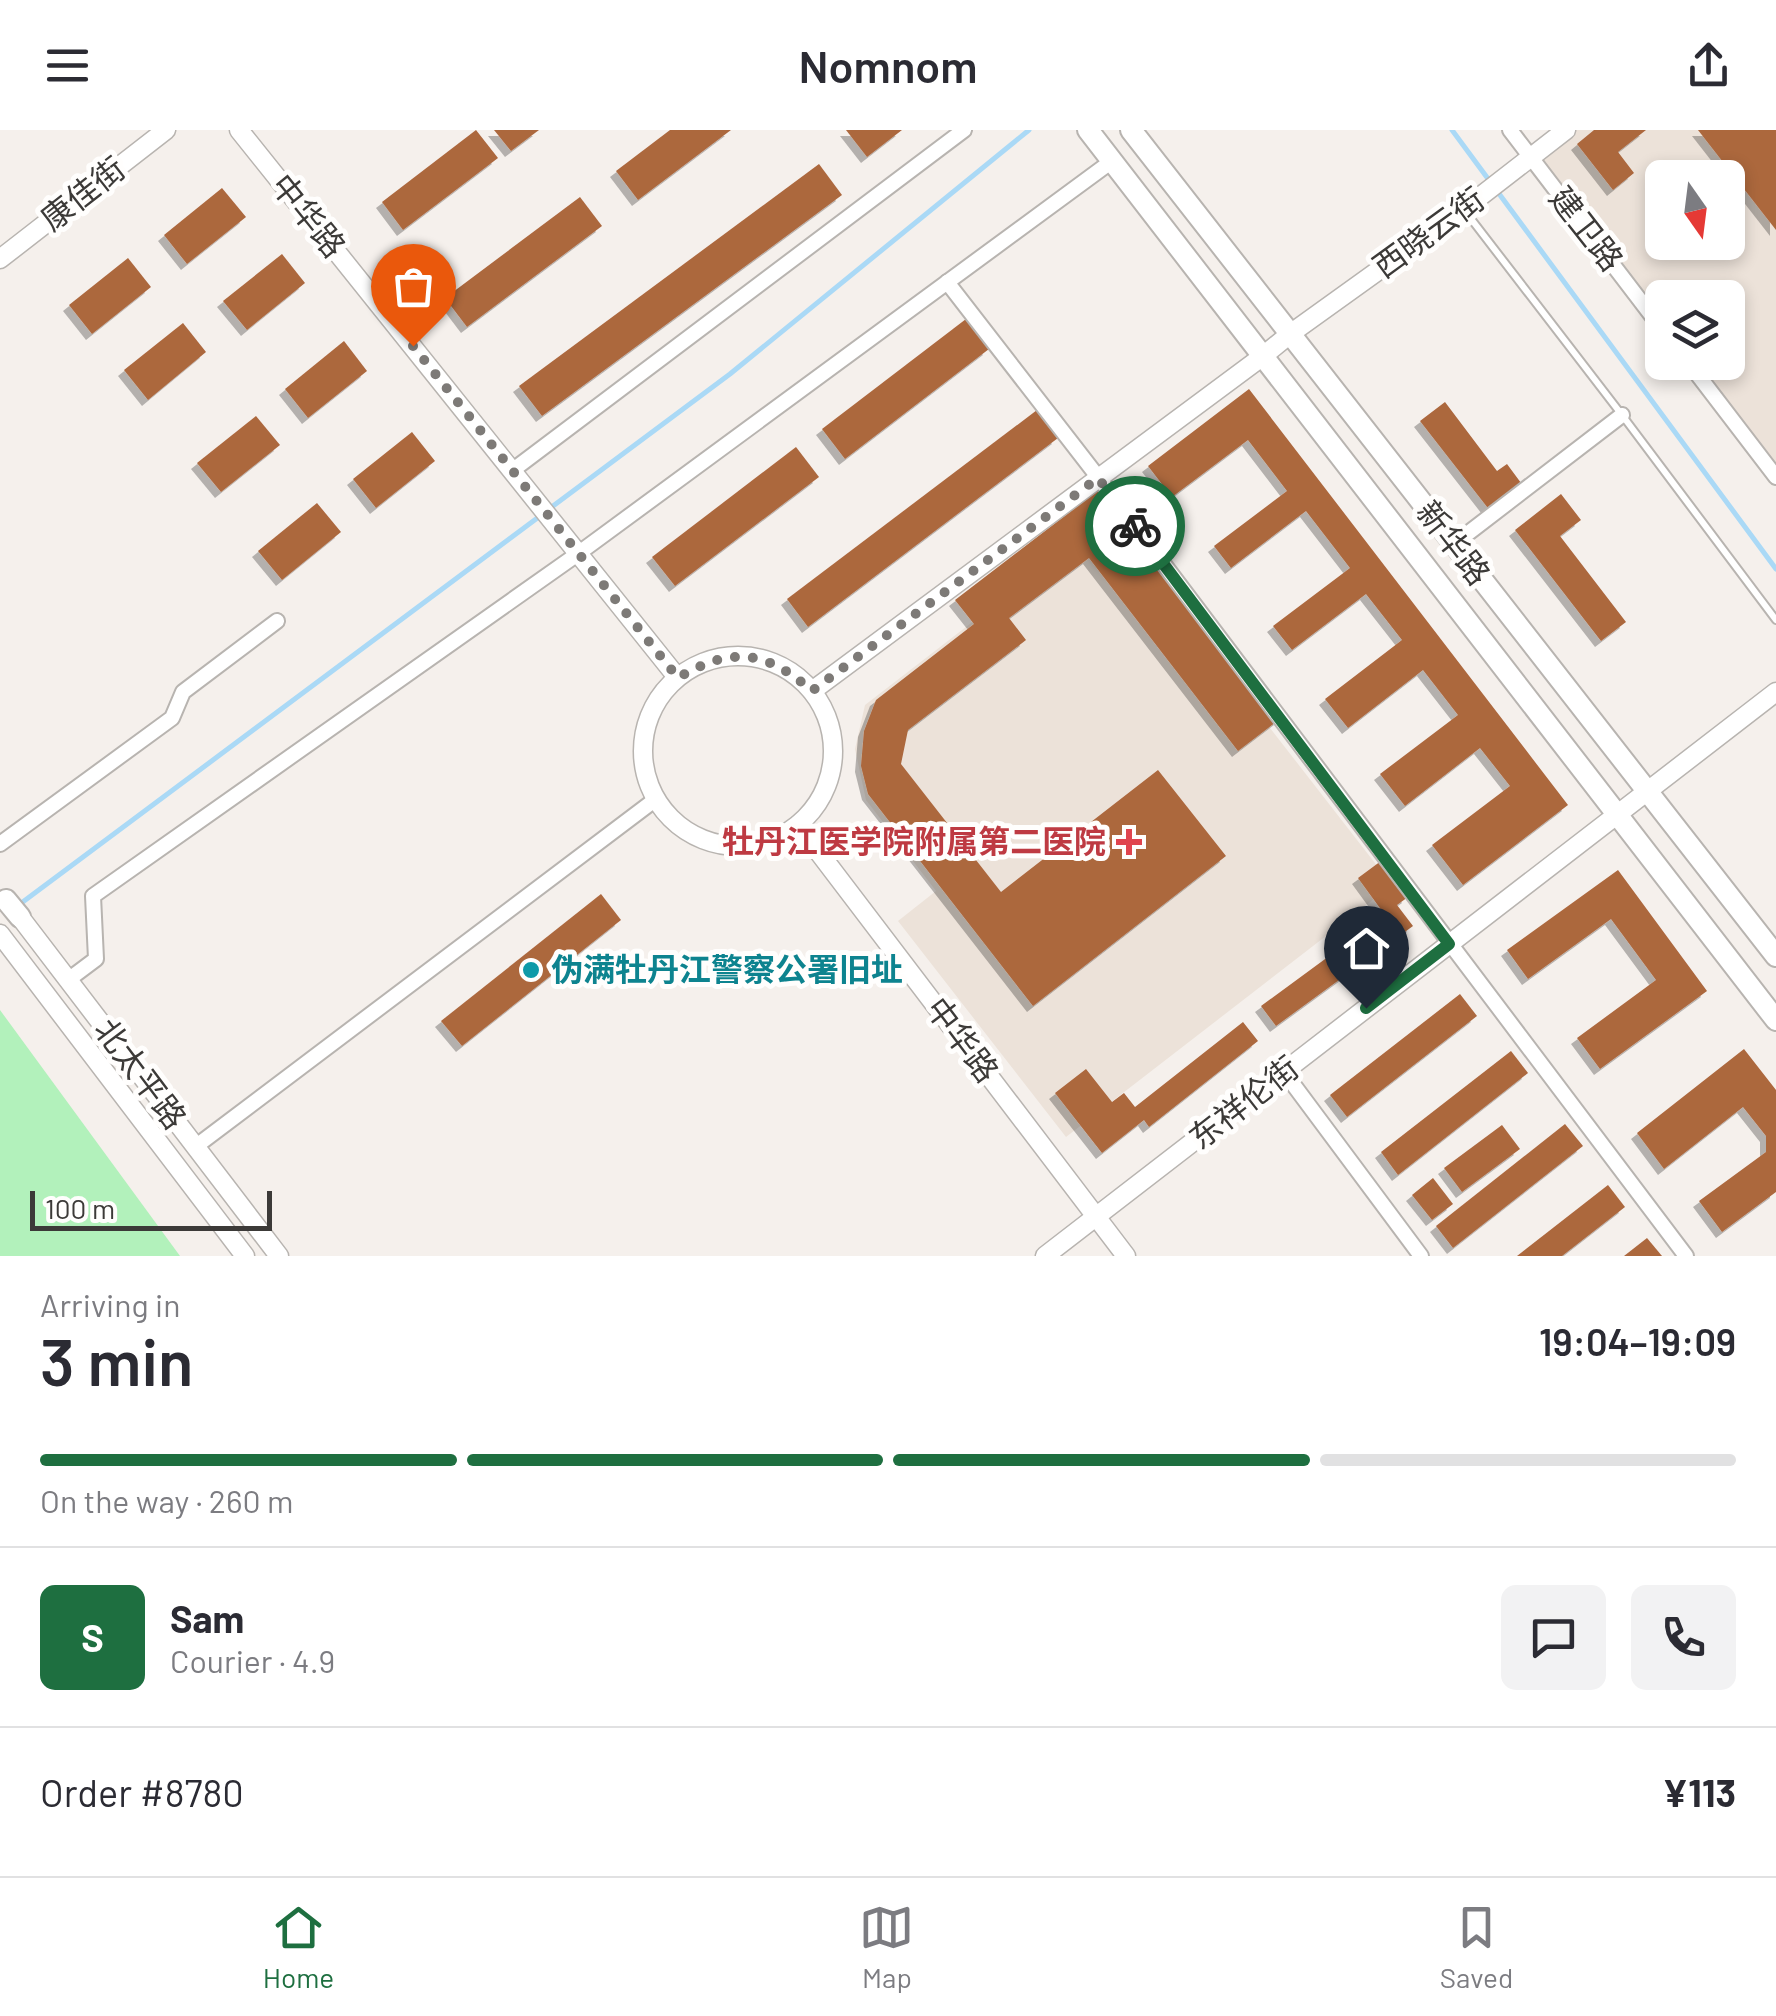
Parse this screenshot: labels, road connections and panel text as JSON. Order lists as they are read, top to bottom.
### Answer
{
  "streets": {
    "main road": ["新华路", "北太平路"],
    "street": [
      "康佳街",
      "中华路",
      "建卫路",
      "西晓云街",
      "东祥伦街"
    ]
  },
  "crossings": [
    ["中华路", "西晓云街"],
    ["中华路", "东祥伦街"],
    ["建卫路", "西晓云街"],
    ["西晓云街", "新华路"],
    ["新华路", "东祥伦街"]
  ],
  "places": {
    "health": ["牡丹江医学院附属第二医院"],
    "other": ["伪满牡丹江警察公署旧址"]
  },
  "scale_bar": "100 m",
  "north": "bottom",
  "page": {
    "header": "Nomnom",
    "scale": "100 m",
    "heading": ["3 min", "Arriving in", "19:04–19:09"],
    "panel": [
      "Sam",
      "Courier · 4.9",
      "Order #8780",
      "¥113"
    ],
    "bar": "On the way · 260 m",
    "round": "S",
    "tabs": ["Home", "Map", "Saved"]
  }
}
